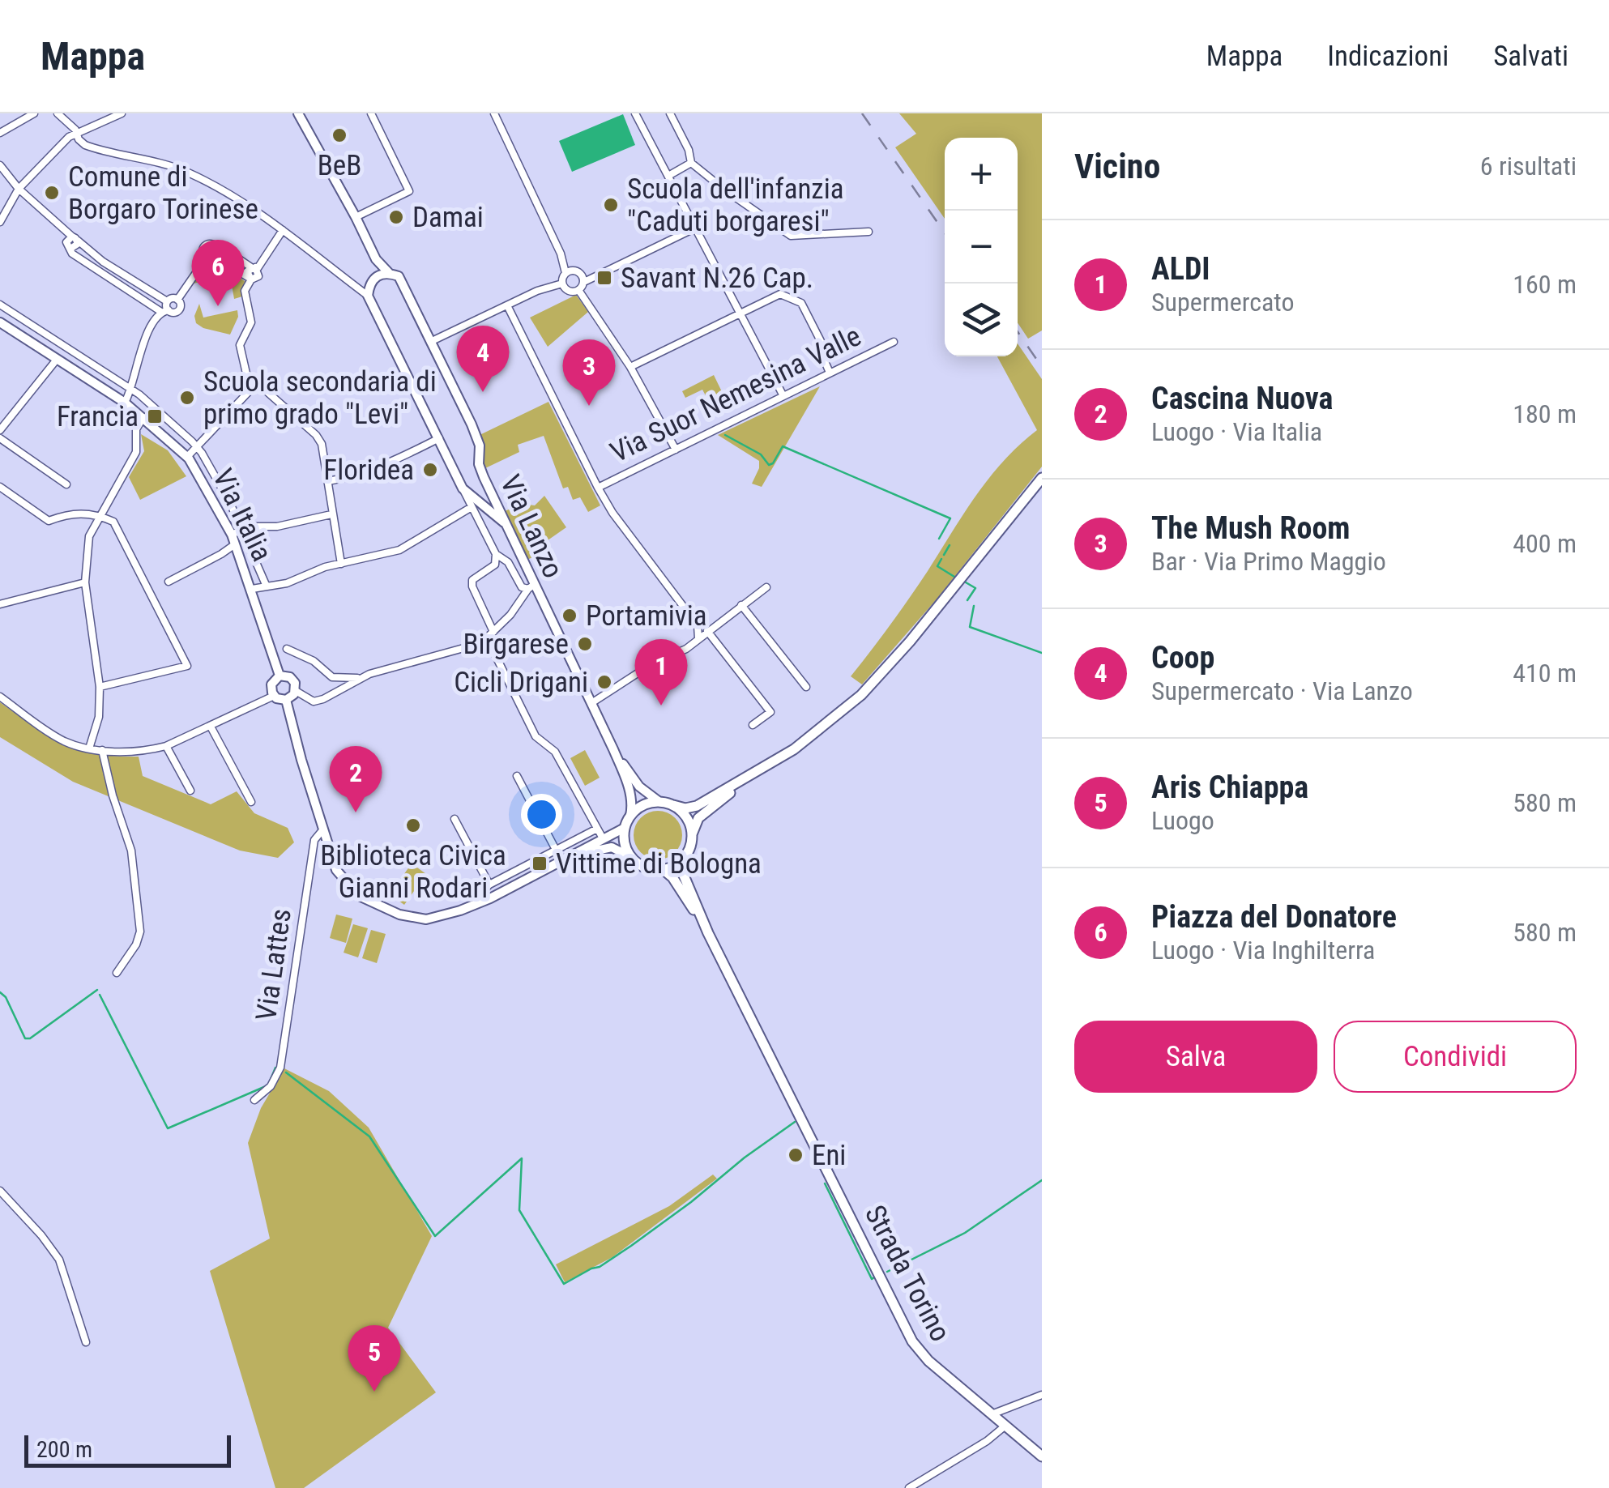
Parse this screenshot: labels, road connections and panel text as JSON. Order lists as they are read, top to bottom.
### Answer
{
  "streets": {
    "main road": ["Strada Torino"],
    "street": [
      "Via Suor Nemesina Valle",
      "Via Italia",
      "Via Lanzo",
      "Via Lattes"
    ]
  },
  "places": {
    "other": [
      "BeB",
      "Comune di Borgaro Torinese",
      "Scuola dell'infanzia \"Caduti borgaresi\"",
      "Damai",
      "Scuola secondaria di primo grado \"Levi\"",
      "Floridea",
      "Portamivia",
      "Birgarese",
      "Cicli Drigani",
      "Biblioteca Civica Gianni Rodari",
      "Eni"
    ],
    "transit": ["Savant N.26 Cap.", "Francia", "Vittime di Bologna"]
  },
  "scale_bar": "200 m",
  "page": {
    "header": "Mappa",
    "nav": ["Mappa", "Indicazioni", "Salvati"],
    "heading": ["Vicino", "6 risultati"],
    "map_buttons": ["+", "−"],
    "list": [
      {
        "mark": "1",
        "name": "ALDI",
        "note": "Supermercato",
        "value": "160 m"
      },
      {
        "mark": "2",
        "name": "Cascina Nuova",
        "note": "Luogo · Via Italia",
        "value": "180 m"
      },
      {
        "mark": "3",
        "name": "The Mush Room",
        "note": "Bar · Via Primo Maggio",
        "value": "400 m"
      },
      {
        "mark": "4",
        "name": "Coop",
        "note": "Supermercato · Via Lanzo",
        "value": "410 m"
      },
      {
        "mark": "5",
        "name": "Aris Chiappa",
        "note": "Luogo",
        "value": "580 m"
      },
      {
        "mark": "6",
        "name": "Piazza del Donatore",
        "note": "Luogo · Via Inghilterra",
        "value": "580 m"
      }
    ],
    "pins": [
      "6",
      "4",
      "3",
      "1",
      "2",
      "5"
    ],
    "buttons": ["Salva", "Condividi"],
    "scale": "200 m"
  }
}
